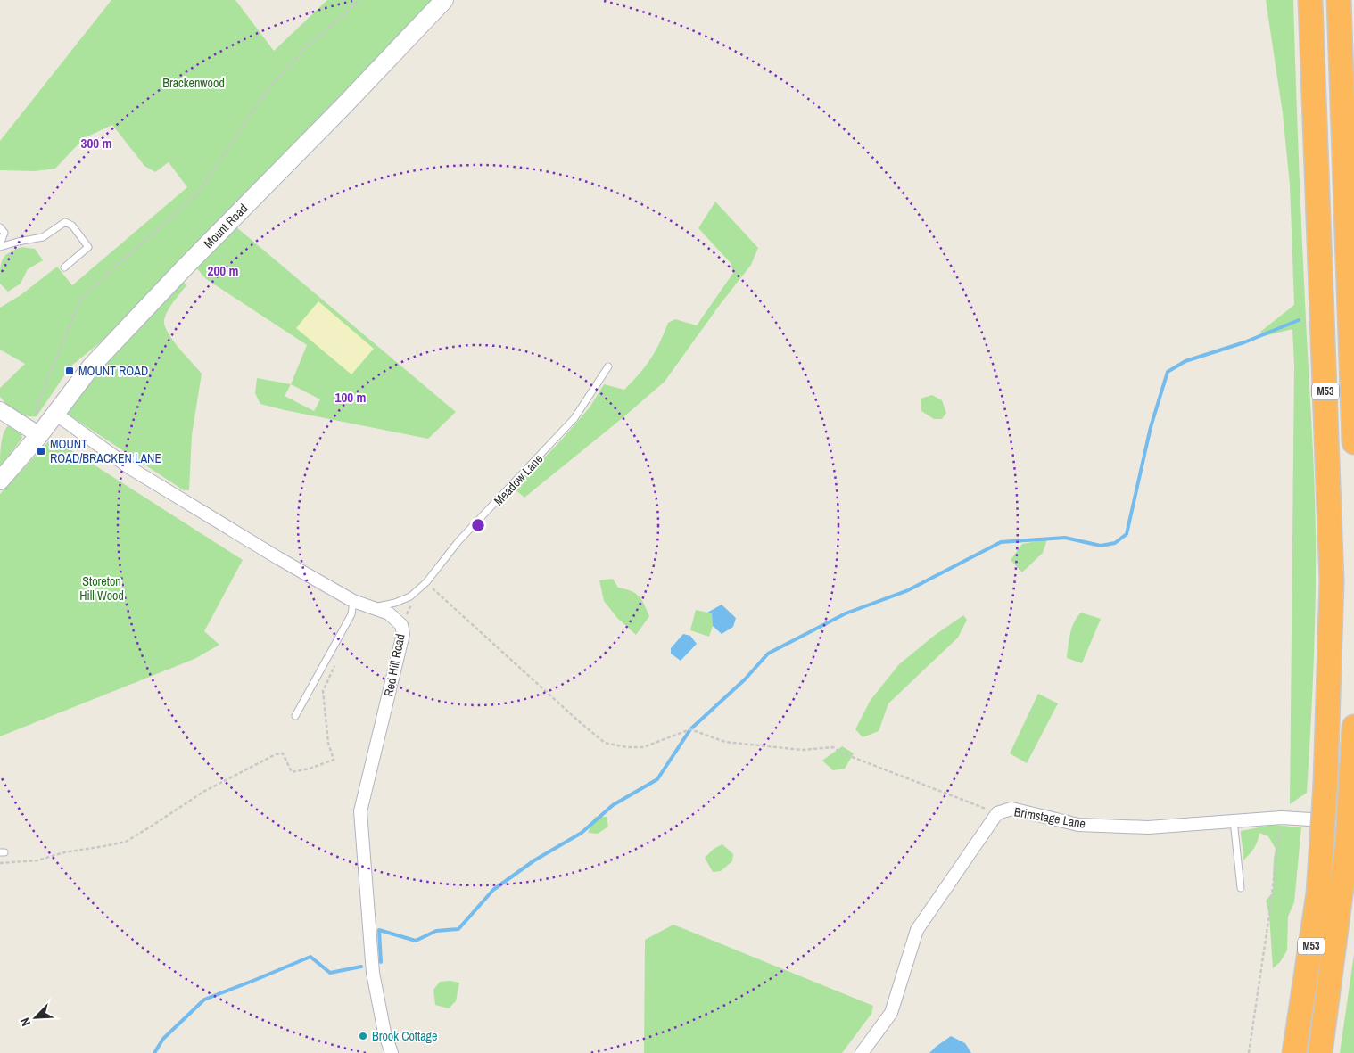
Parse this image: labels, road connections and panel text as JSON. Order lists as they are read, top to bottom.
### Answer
{
  "streets": {
    "highway": ["M53"],
    "main road": ["Mount Road"],
    "street": ["Red Hill Road", "Brimstage Lane"],
    "lane": ["Meadow Lane"]
  },
  "crossings": [
    ["Mount Road", "Red Hill Road"],
    ["M53", "Brimstage Lane"],
    ["Meadow Lane", "Red Hill Road"]
  ],
  "parks": ["Brackenwood", "Storeton Hill Wood"],
  "places": {
    "transit": ["MOUNT ROAD", "MOUNT ROAD/BRACKEN LANE"],
    "other": ["Brook Cottage"]
  },
  "north": "bottom left",
  "rings": ["300 m", "200 m", "100 m"]
}
